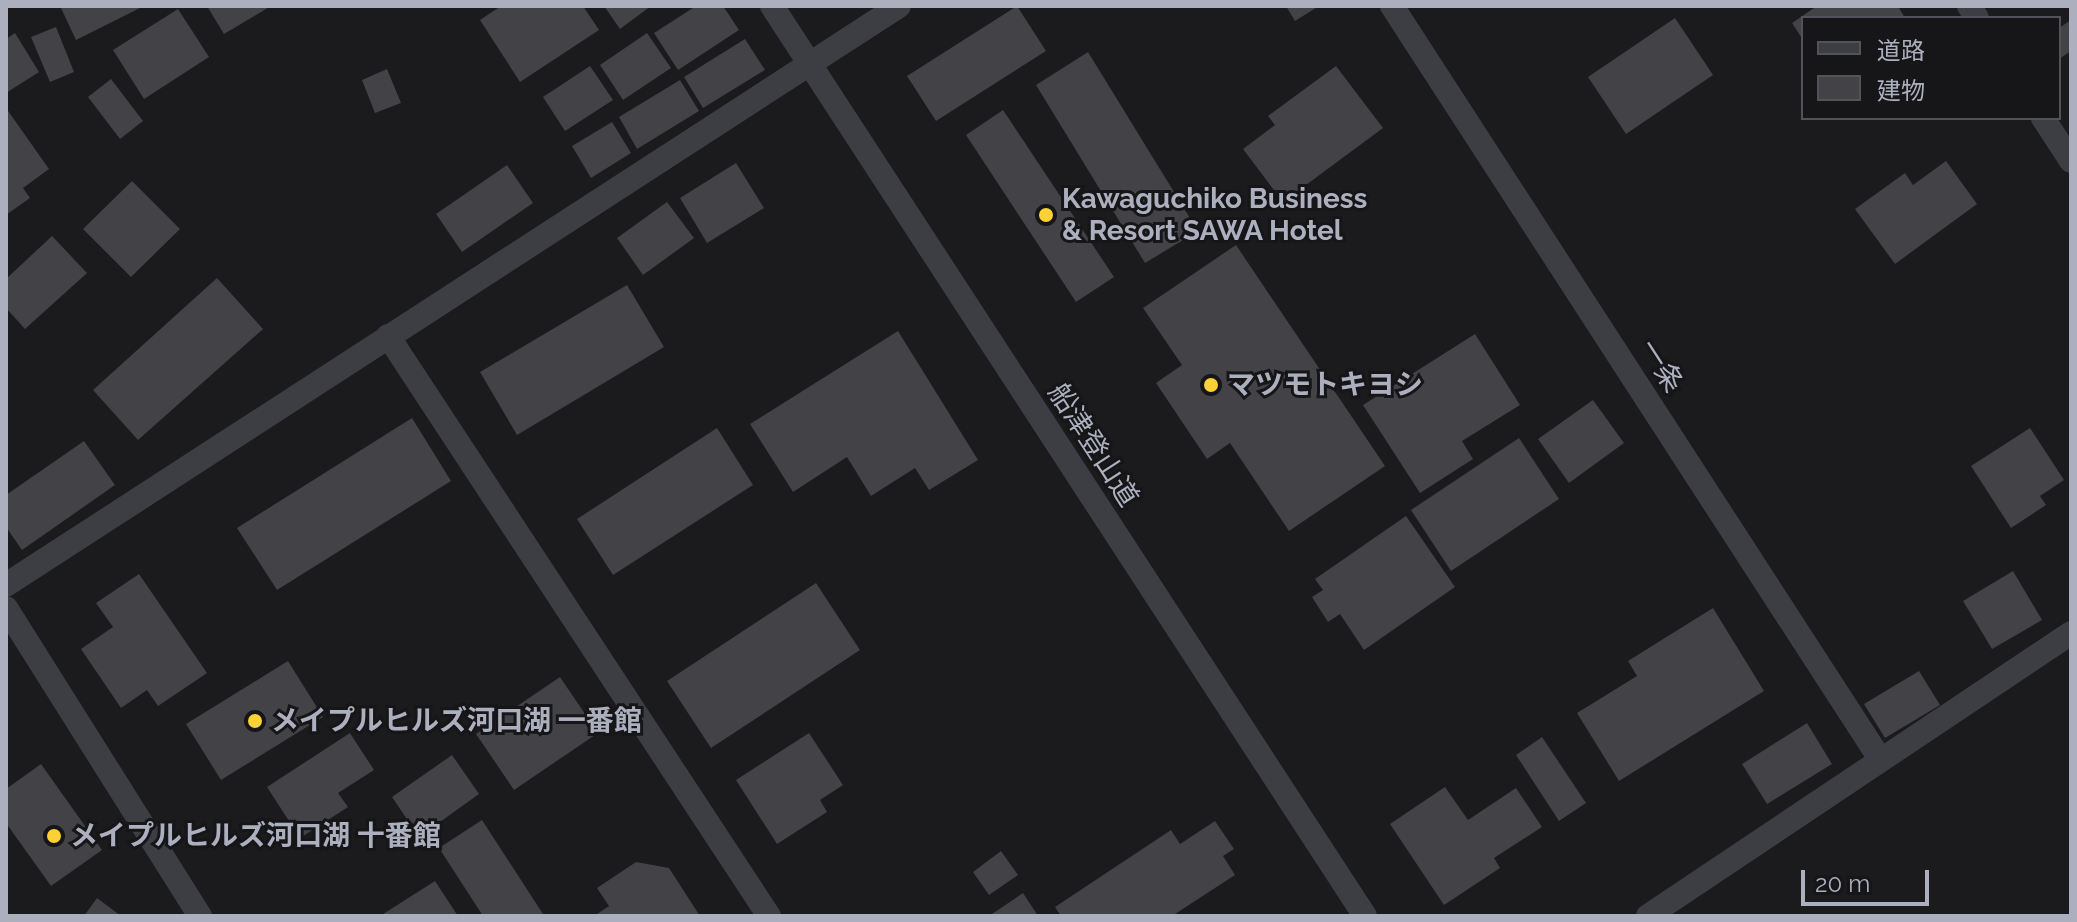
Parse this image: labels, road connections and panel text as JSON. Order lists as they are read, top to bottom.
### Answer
{
  "streets": {
    "street": ["一条", "船津登山道"]
  },
  "places": [
    "Kawaguchiko Business & Resort SAWA Hotel",
    "マツモトキヨシ",
    "メイプルヒルズ河口湖 一番館",
    "メイプルヒルズ河口湖 十番館"
  ],
  "legend": ["道路", "建物"],
  "scale_bar": "20 m"
}
